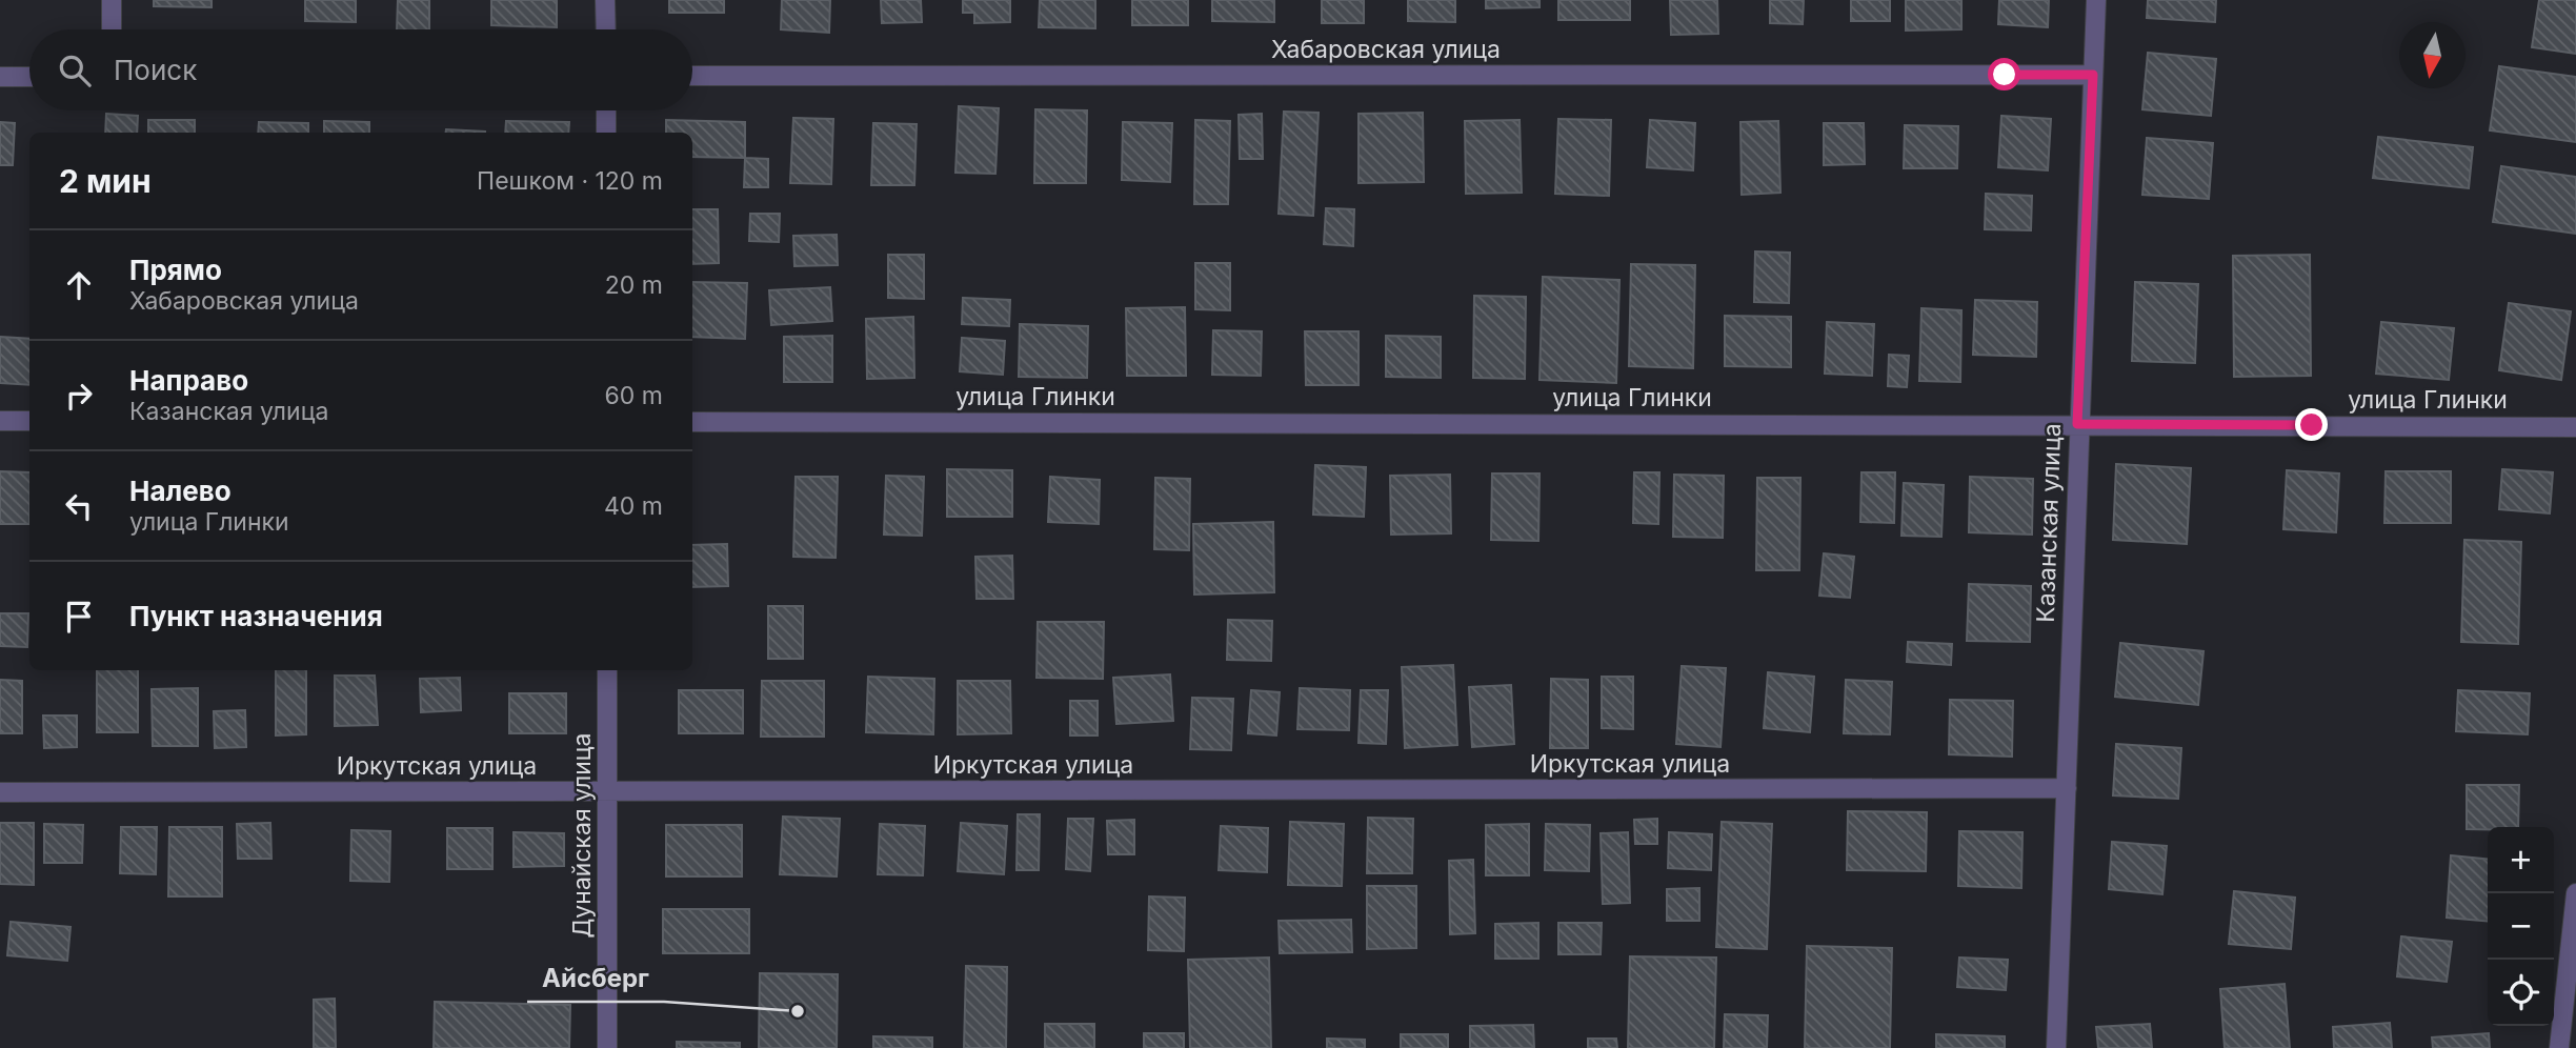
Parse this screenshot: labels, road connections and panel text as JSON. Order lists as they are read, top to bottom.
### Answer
{
  "streets": {
    "street": [
      "Хабаровская улица",
      "улица Глинки",
      "Казанская улица",
      "Иркутская улица",
      "Дунайская улица"
    ]
  },
  "crossings": [
    ["Хабаровская улица", "Казанская улица"],
    ["улица Глинки", "Казанская улица"],
    ["Казанская улица", "Иркутская улица"],
    ["Иркутская улица", "Дунайская улица"]
  ],
  "places": ["Айсберг"],
  "north": "bottom",
  "page": {
    "search": "Поиск",
    "heading": ["2 мин", "Пешком · 120 m"],
    "list": [
      ["Прямо", "Хабаровская улица", "20 m"],
      ["Направо", "Казанская улица", "60 m"],
      ["Налево", "улица Глинки", "40 m"],
      "Пункт назначения"
    ],
    "map_buttons": ["+", "−"]
  }
}
